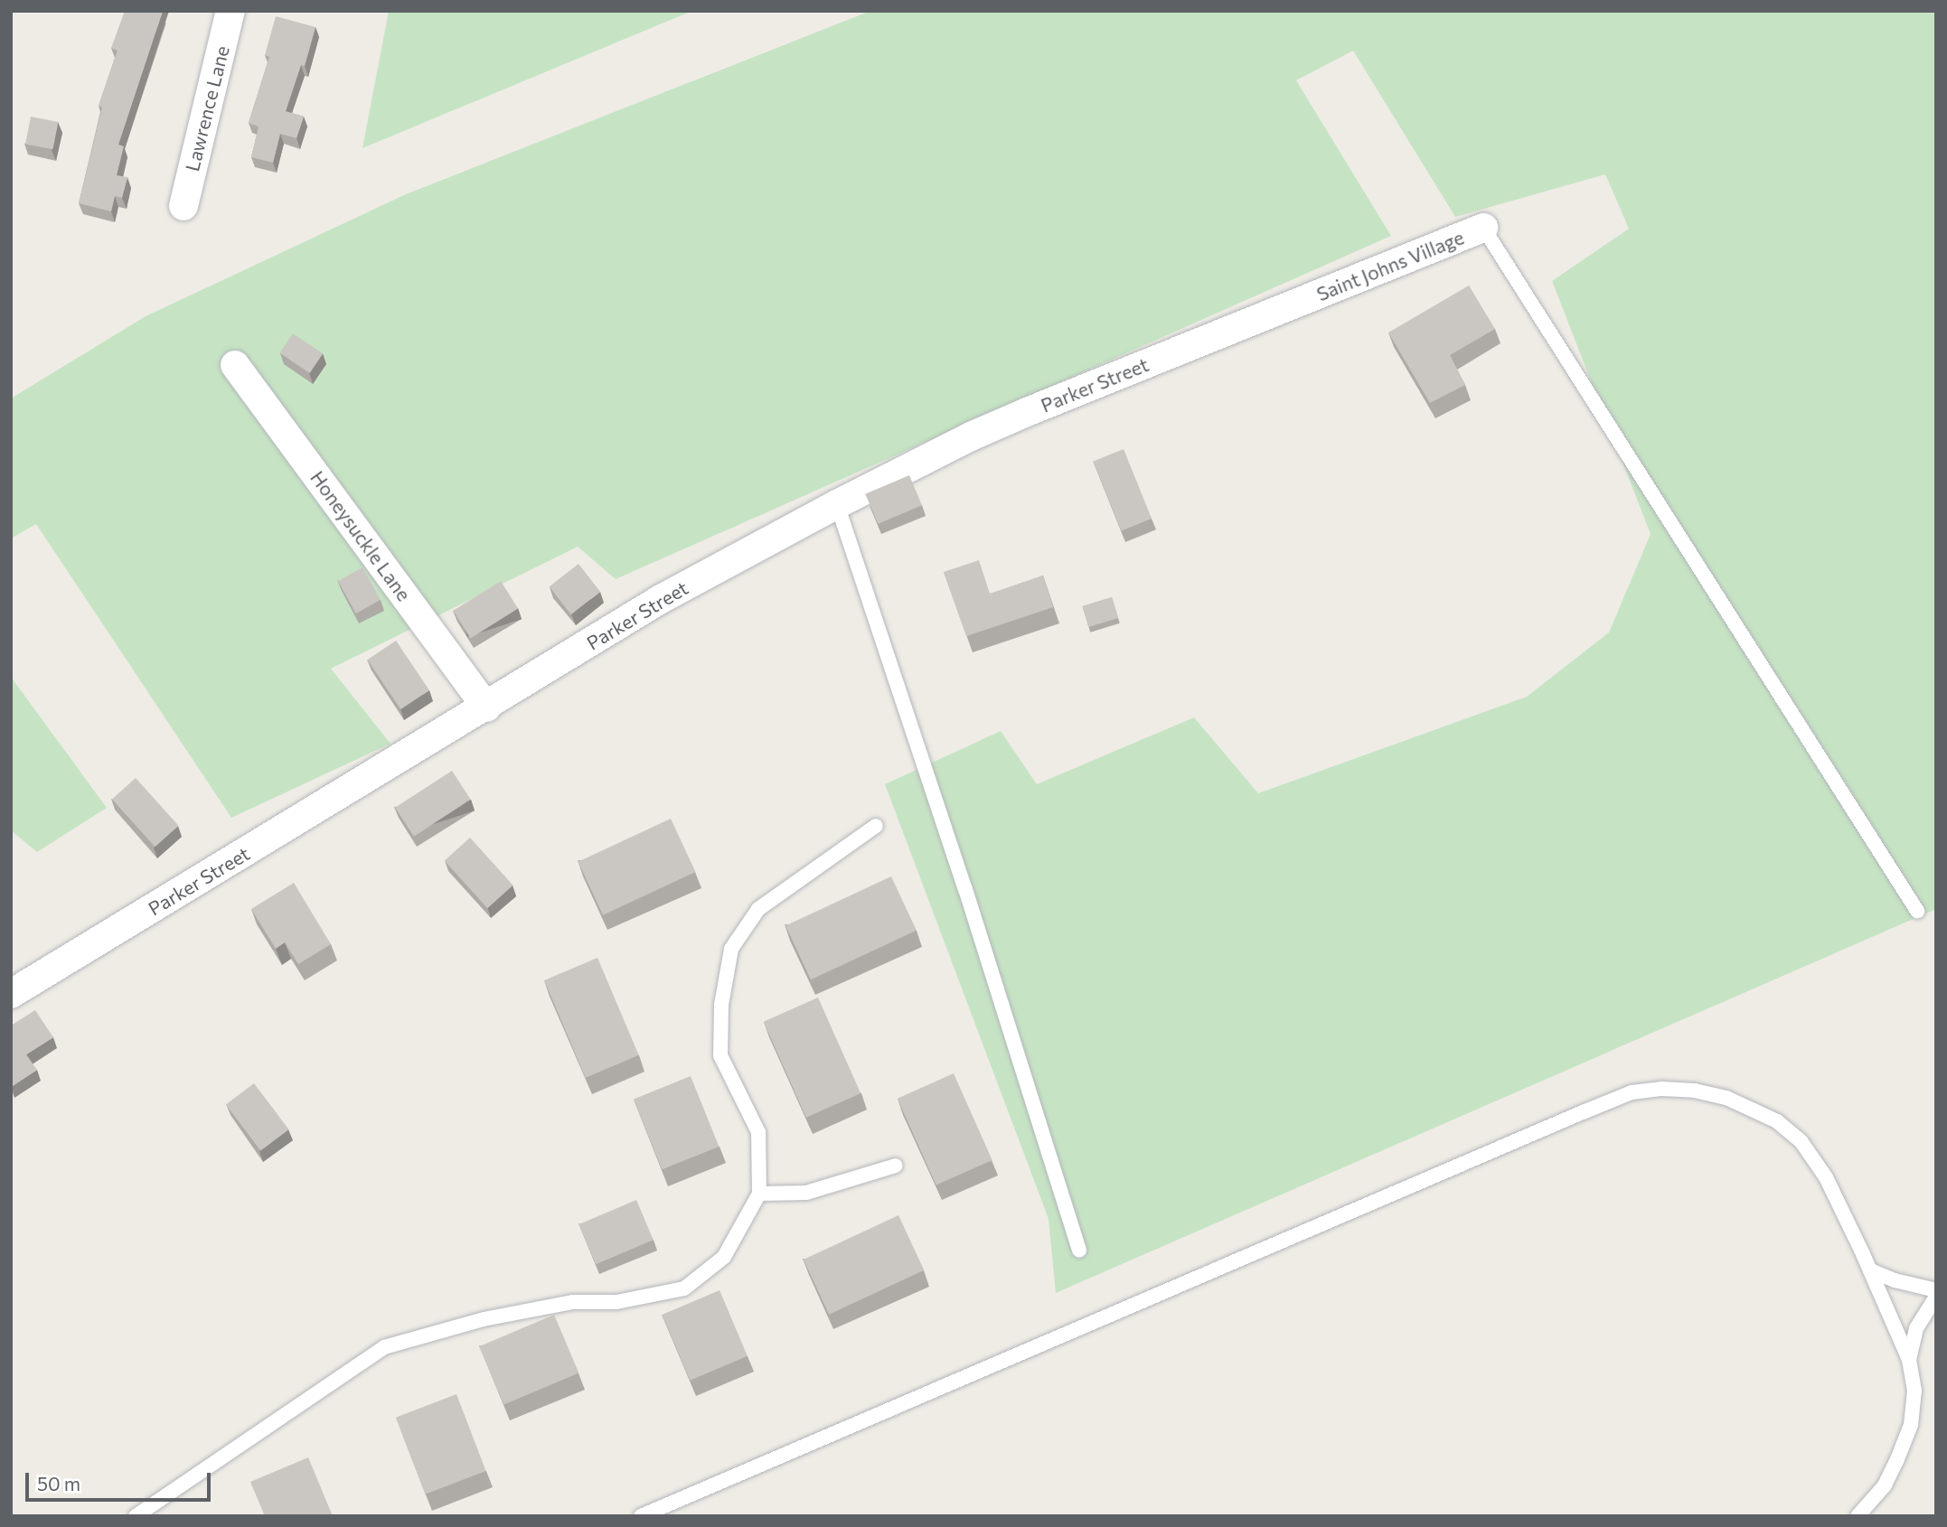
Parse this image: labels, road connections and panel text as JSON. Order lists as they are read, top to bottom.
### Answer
{
  "streets": {
    "street": [
      "Lawrence Lane",
      "Saint Johns Village",
      "Parker Street",
      "Honeysuckle Lane"
    ]
  },
  "crossings": [
    ["Saint Johns Village", "Parker Street"],
    ["Parker Street", "Honeysuckle Lane"]
  ],
  "scale_bar": "50 m"
}
